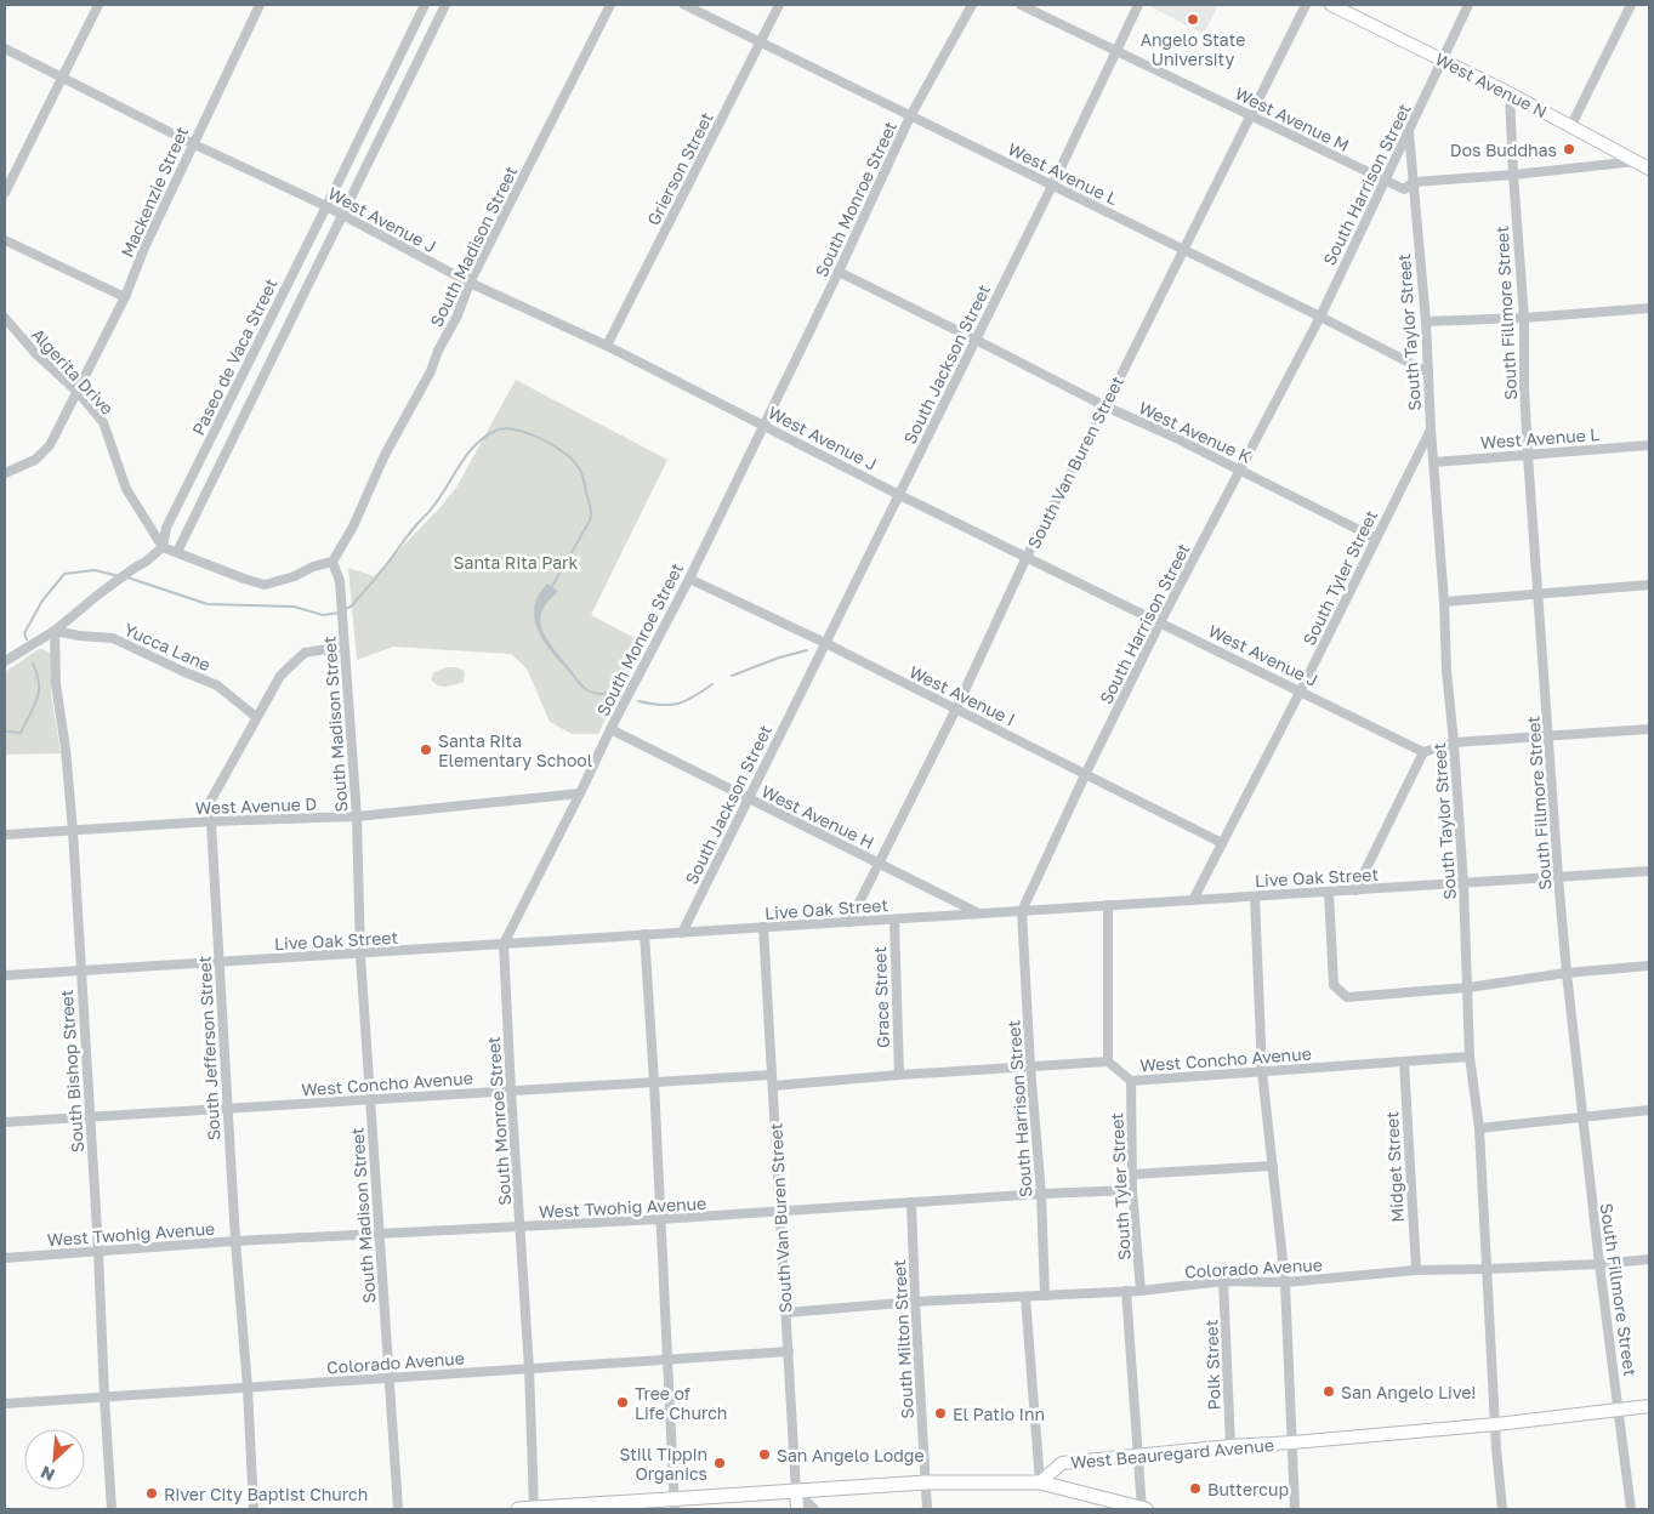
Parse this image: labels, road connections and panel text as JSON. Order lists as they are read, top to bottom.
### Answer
{
  "streets": {
    "street": [
      "West Avenue N",
      "West Avenue M",
      "Grierson Street",
      "West Avenue L",
      "South Harrison Street",
      "Mackenzie Street",
      "South Monroe Street",
      "West Avenue J",
      "South Madison Street",
      "South Fillmore Street",
      "South Taylor Street",
      "Paseo de Vaca Street",
      "South Jackson Street",
      "Algerita Drive",
      "West Avenue K",
      "South Van Buren Street",
      "South Tyler Street",
      "Yucca Lane",
      "West Avenue I",
      "West Avenue D",
      "West Avenue H",
      "Live Oak Street",
      "Grace Street",
      "South Jefferson Street",
      "West Concho Avenue",
      "South Bishop Street",
      "Midget Street",
      "West Twohig Avenue",
      "Colorado Avenue",
      "South Milton Street",
      "Polk Street",
      "West Beauregard Avenue"
    ]
  },
  "crossings": [
    ["West Avenue N", "West Avenue M"],
    ["West Avenue N", "South Harrison Street"],
    ["West Avenue N", "South Fillmore Street"],
    ["West Avenue M", "South Harrison Street"],
    ["West Avenue M", "South Fillmore Street"],
    ["West Avenue M", "South Taylor Street"],
    ["West Avenue M", "South Jackson Street"],
    ["West Avenue M", "South Van Buren Street"],
    ["Grierson Street", "West Avenue L"],
    ["Grierson Street", "West Avenue J"],
    ["West Avenue L", "South Harrison Street"],
    ["West Avenue L", "South Monroe Street"],
    ["West Avenue L", "South Fillmore Street"],
    ["West Avenue L", "South Taylor Street"],
    ["West Avenue L", "South Jackson Street"],
    ["West Avenue L", "South Van Buren Street"],
    ["South Harrison Street", "West Avenue J"],
    ["South Harrison Street", "South Taylor Street"],
    ["South Harrison Street", "West Avenue K"],
    ["South Harrison Street", "West Avenue I"],
    ["South Harrison Street", "Live Oak Street"],
    ["South Harrison Street", "West Twohig Avenue"],
    ["South Harrison Street", "Colorado Avenue"],
    ["Mackenzie Street", "West Avenue J"],
    ["Mackenzie Street", "Algerita Drive"],
    ["South Monroe Street", "West Avenue J"],
    ["South Monroe Street", "West Avenue K"],
    ["South Monroe Street", "West Avenue I"],
    ["South Monroe Street", "West Avenue D"],
    ["South Monroe Street", "West Avenue H"],
    ["South Monroe Street", "Live Oak Street"],
    ["South Monroe Street", "West Concho Avenue"],
    ["South Monroe Street", "West Twohig Avenue"],
    ["South Monroe Street", "Colorado Avenue"],
    ["West Avenue J", "South Madison Street"],
    ["West Avenue J", "Paseo de Vaca Street"],
    ["West Avenue J", "South Jackson Street"],
    ["West Avenue J", "South Van Buren Street"],
    ["West Avenue J", "South Tyler Street"],
    ["South Madison Street", "West Avenue D"],
    ["South Madison Street", "Live Oak Street"],
    ["South Madison Street", "South Jefferson Street"],
    ["South Madison Street", "West Concho Avenue"],
    ["South Madison Street", "West Twohig Avenue"],
    ["South Madison Street", "Colorado Avenue"],
    ["South Fillmore Street", "Live Oak Street"],
    ["South Fillmore Street", "Colorado Avenue"],
    ["South Fillmore Street", "West Beauregard Avenue"],
    ["South Taylor Street", "South Tyler Street"],
    ["South Taylor Street", "Live Oak Street"],
    ["South Taylor Street", "West Concho Avenue"],
    ["South Taylor Street", "Colorado Avenue"],
    ["South Taylor Street", "West Beauregard Avenue"],
    ["Paseo de Vaca Street", "Algerita Drive"],
    ["South Jackson Street", "West Avenue K"],
    ["South Jackson Street", "West Avenue I"],
    ["South Jackson Street", "West Avenue H"],
    ["South Jackson Street", "Live Oak Street"],
    ["West Avenue K", "South Van Buren Street"],
    ["West Avenue K", "South Tyler Street"],
    ["South Van Buren Street", "West Avenue I"],
    ["South Van Buren Street", "West Avenue H"],
    ["South Van Buren Street", "Live Oak Street"],
    ["South Van Buren Street", "West Concho Avenue"],
    ["South Van Buren Street", "West Twohig Avenue"],
    ["South Van Buren Street", "Colorado Avenue"],
    ["South Tyler Street", "West Avenue I"],
    ["South Tyler Street", "Live Oak Street"],
    ["South Tyler Street", "West Concho Avenue"],
    ["South Tyler Street", "West Twohig Avenue"],
    ["South Tyler Street", "Colorado Avenue"],
    ["Yucca Lane", "South Jefferson Street"],
    ["Yucca Lane", "South Bishop Street"],
    ["West Avenue D", "South Jefferson Street"],
    ["West Avenue D", "South Bishop Street"],
    ["West Avenue H", "Live Oak Street"],
    ["Live Oak Street", "Grace Street"],
    ["Live Oak Street", "South Jefferson Street"],
    ["Live Oak Street", "South Bishop Street"],
    ["South Jefferson Street", "West Concho Avenue"],
    ["South Jefferson Street", "West Twohig Avenue"],
    ["South Jefferson Street", "Colorado Avenue"],
    ["West Concho Avenue", "South Bishop Street"],
    ["West Concho Avenue", "Midget Street"],
    ["South Bishop Street", "West Twohig Avenue"],
    ["South Bishop Street", "Colorado Avenue"],
    ["Midget Street", "Colorado Avenue"],
    ["West Twohig Avenue", "South Milton Street"],
    ["Colorado Avenue", "South Milton Street"],
    ["Colorado Avenue", "Polk Street"],
    ["Polk Street", "West Beauregard Avenue"]
  ],
  "parks": ["Santa Rita Park"],
  "places": [
    "Angelo State University",
    "Dos Buddhas",
    "Santa Rita Elementary School",
    "San Angelo Live!",
    "Tree of Life Church",
    "El Patio Inn",
    "San Angelo Lodge",
    "Still Tippin Organics",
    "Buttercup",
    "River City Baptist Church"
  ],
  "north": "bottom left"
}
